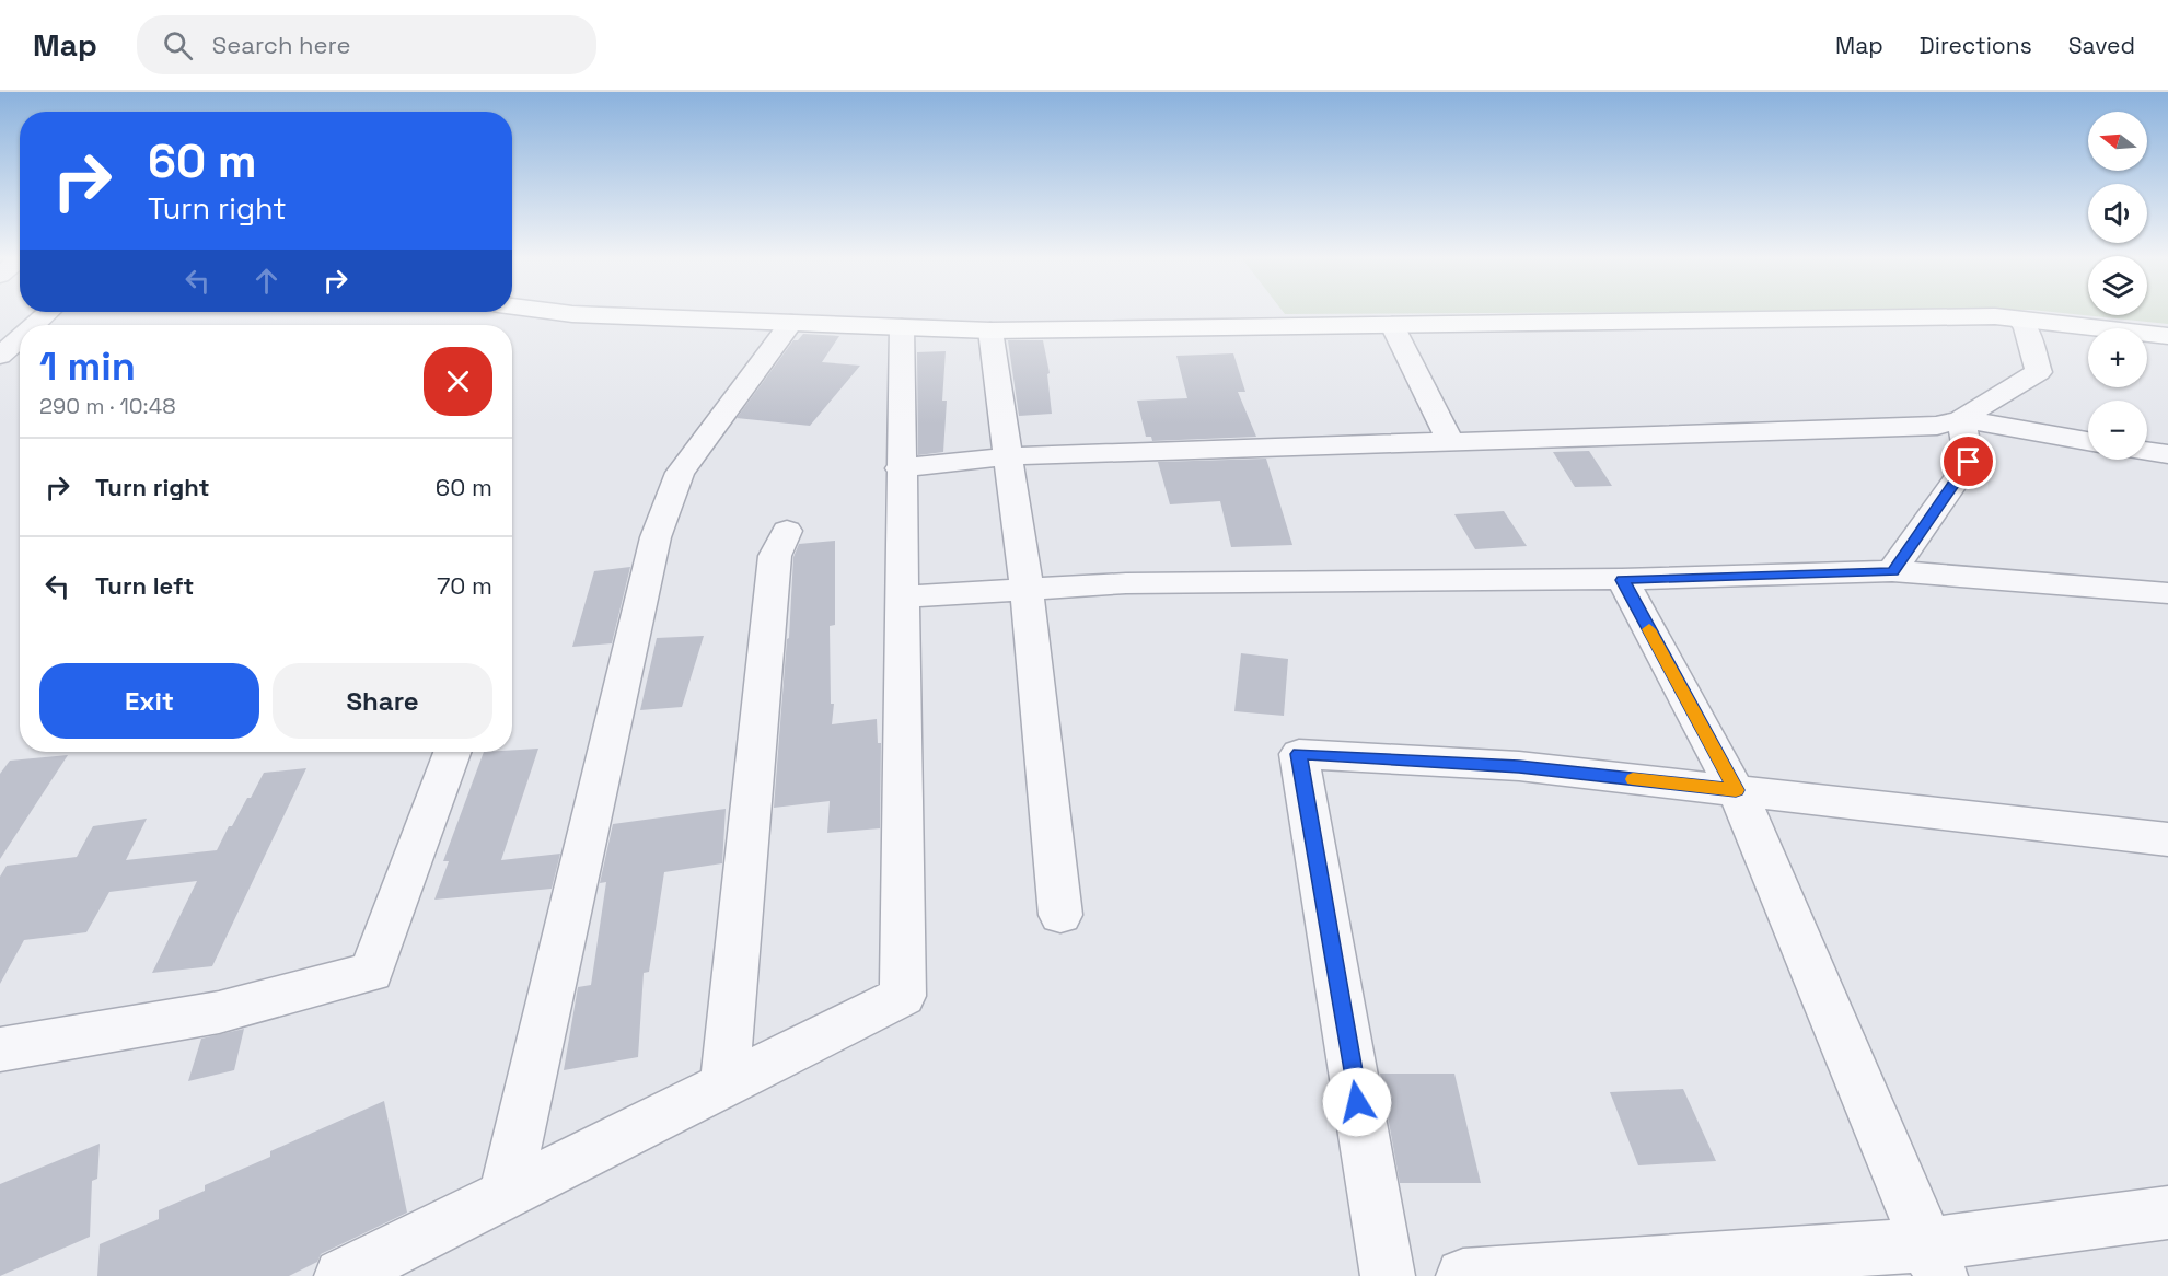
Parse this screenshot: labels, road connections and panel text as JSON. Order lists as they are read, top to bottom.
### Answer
{
  "north": "left",
  "page": {
    "header": "Map",
    "search": "Search here",
    "nav": ["Map", "Directions", "Saved"],
    "map_buttons": ["+", "−"],
    "turn": ["60 m", "Turn right"],
    "heading": ["1 min", "290 m · 10:48"],
    "list": [
      {
        "name": "Turn right",
        "value": "60 m"
      },
      {
        "name": "Turn left",
        "value": "70 m"
      }
    ],
    "buttons": ["Exit", "Share"]
  }
}
